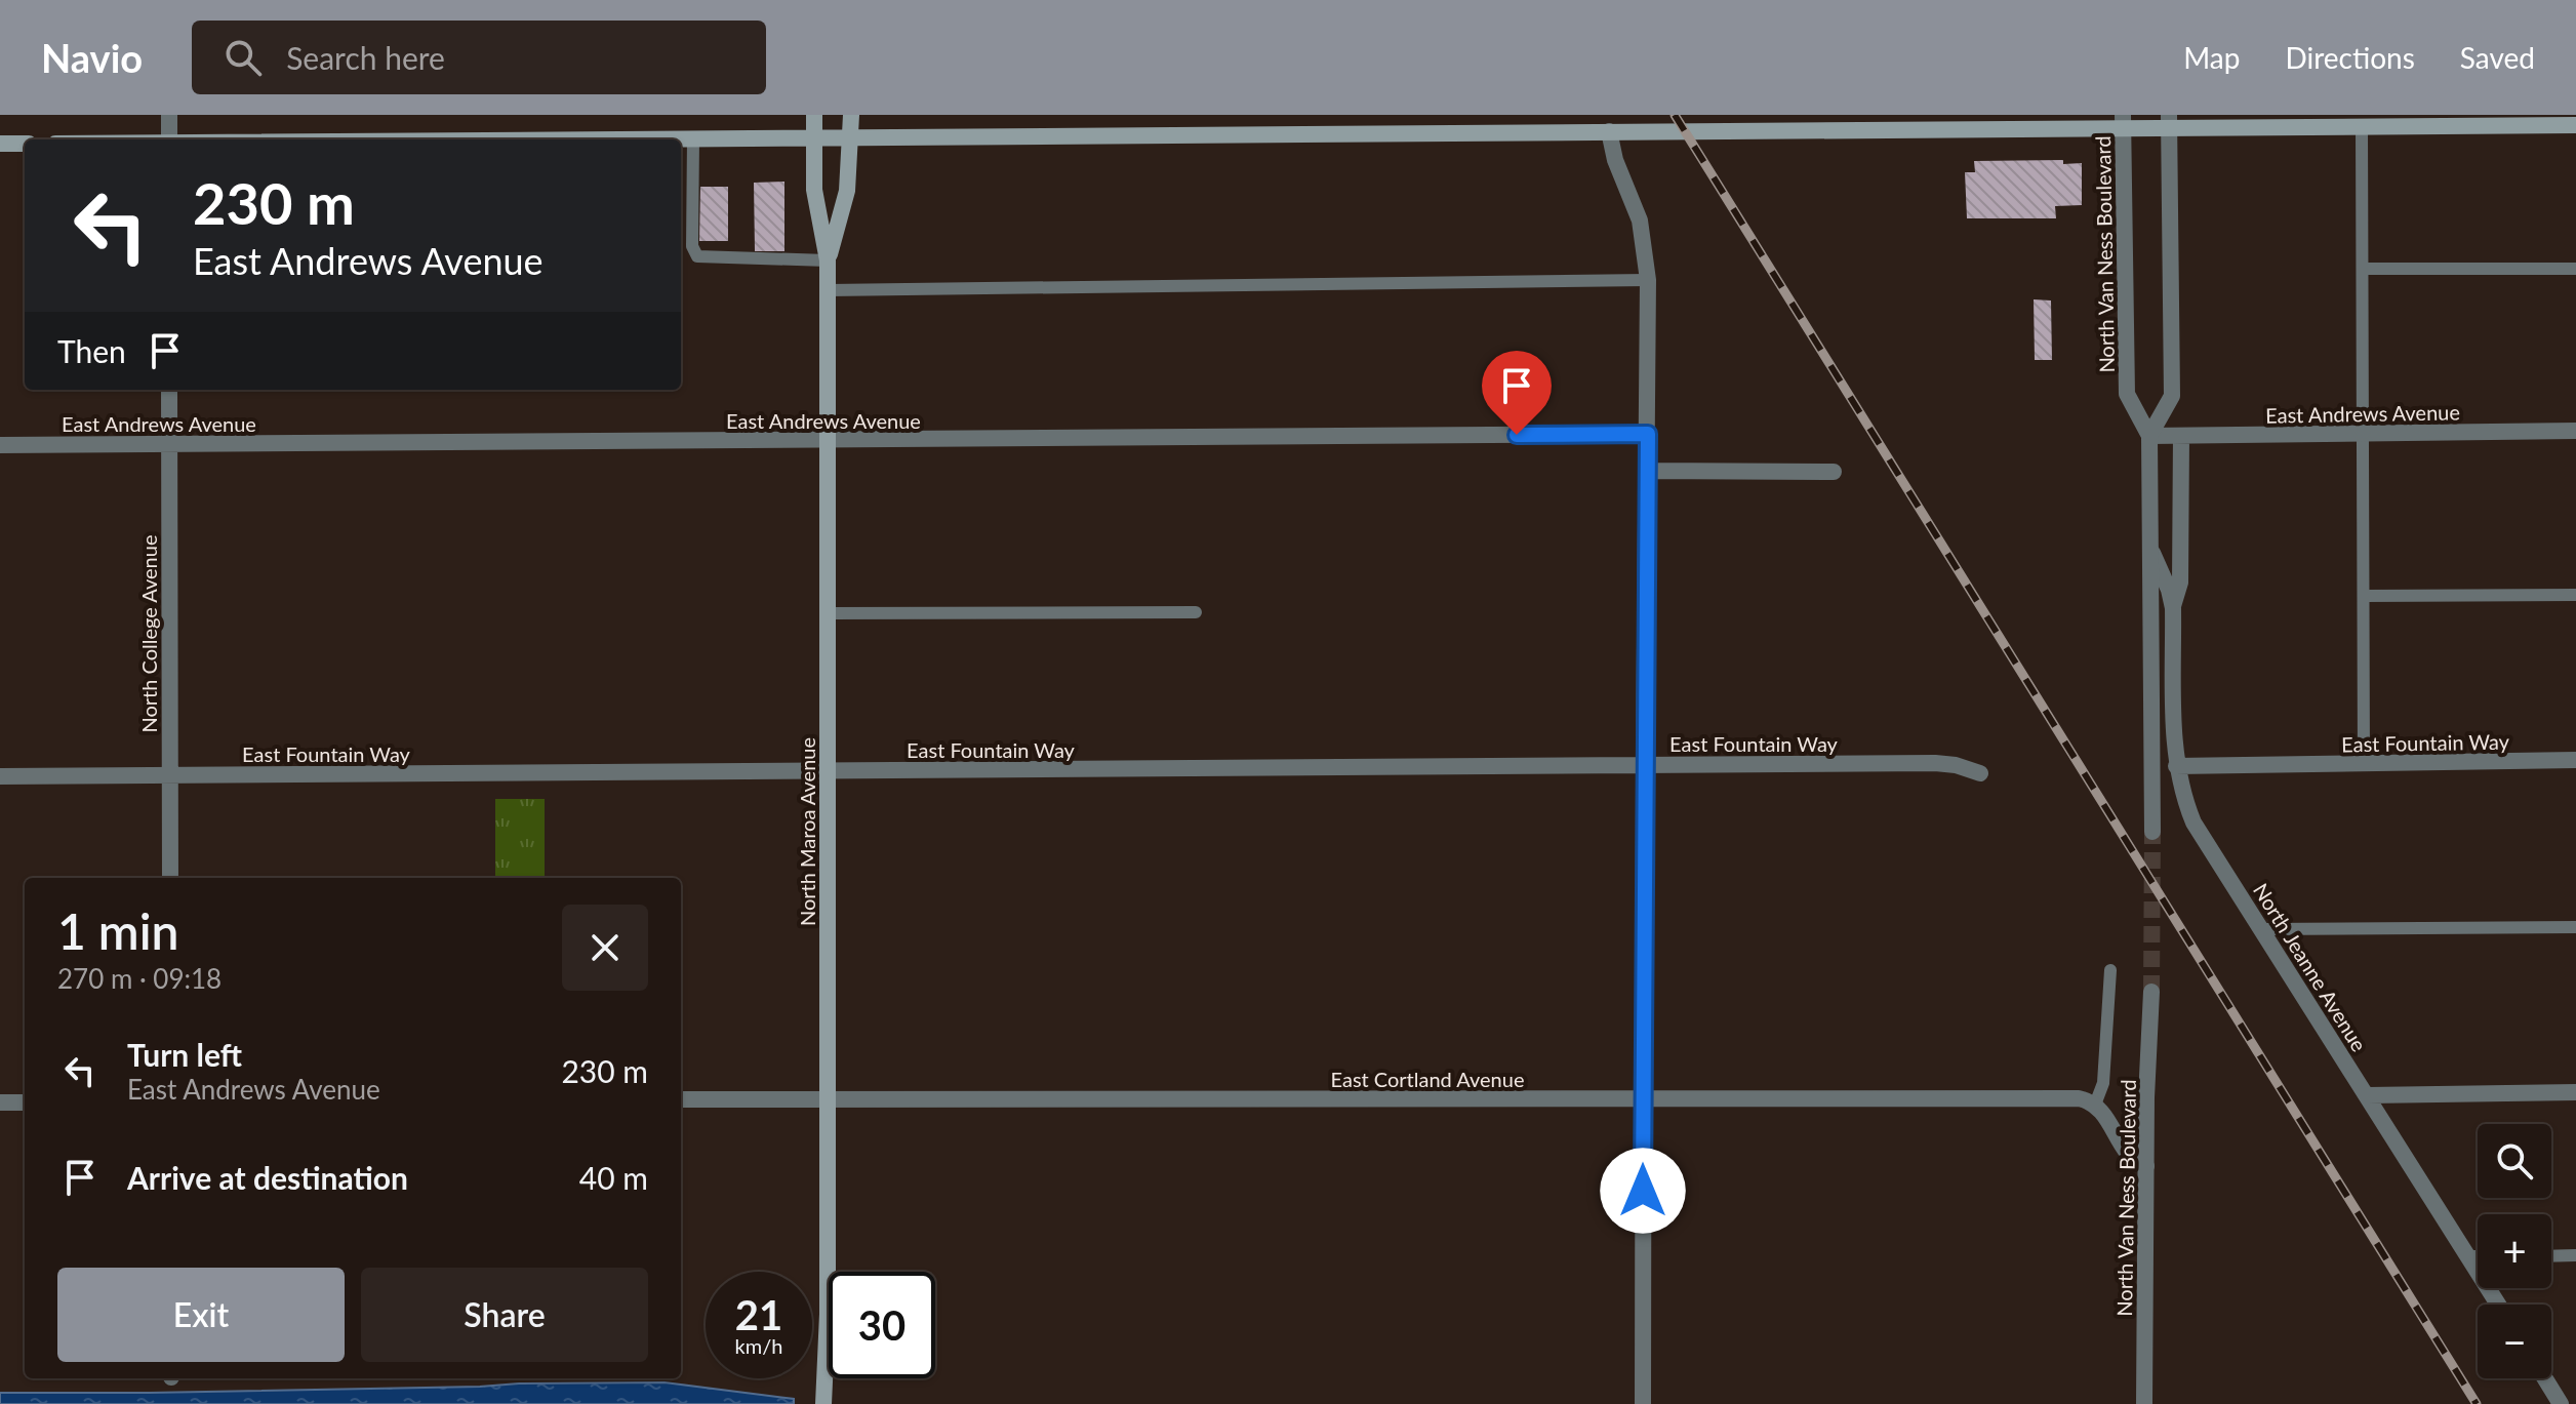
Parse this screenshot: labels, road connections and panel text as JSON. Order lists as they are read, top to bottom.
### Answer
{
  "streets": {
    "main road": ["North Maroa Avenue"],
    "street": [
      "North Van Ness Boulevard",
      "East Andrews Avenue",
      "North College Avenue",
      "East Fountain Way",
      "North Jeanne Avenue",
      "East Cortland Avenue"
    ]
  },
  "crossings": [
    ["North Van Ness Boulevard", "East Andrews Avenue"],
    ["North Van Ness Boulevard", "North Jeanne Avenue"],
    ["East Andrews Avenue", "North College Avenue"],
    ["East Andrews Avenue", "North Maroa Avenue"],
    ["East Andrews Avenue", "North Jeanne Avenue"],
    ["North College Avenue", "East Fountain Way"],
    ["East Fountain Way", "North Maroa Avenue"],
    ["East Fountain Way", "North Jeanne Avenue"],
    ["North Maroa Avenue", "East Cortland Avenue"]
  ],
  "page": {
    "header": "Navio",
    "search": "Search here",
    "nav": ["Map", "Directions", "Saved"],
    "turn": ["230 m", "East Andrews Avenue"],
    "then": "Then",
    "heading": ["1 min", "270 m · 09:18"],
    "list": [
      {
        "name": "Turn left",
        "note": "East Andrews Avenue",
        "value": "230 m"
      },
      {
        "name": "Arrive at destination",
        "value": "40 m"
      }
    ],
    "map_buttons": ["+", "−"],
    "buttons": ["Exit", "Share"],
    "speed": "21 km/h",
    "limit": "30"
  }
}
